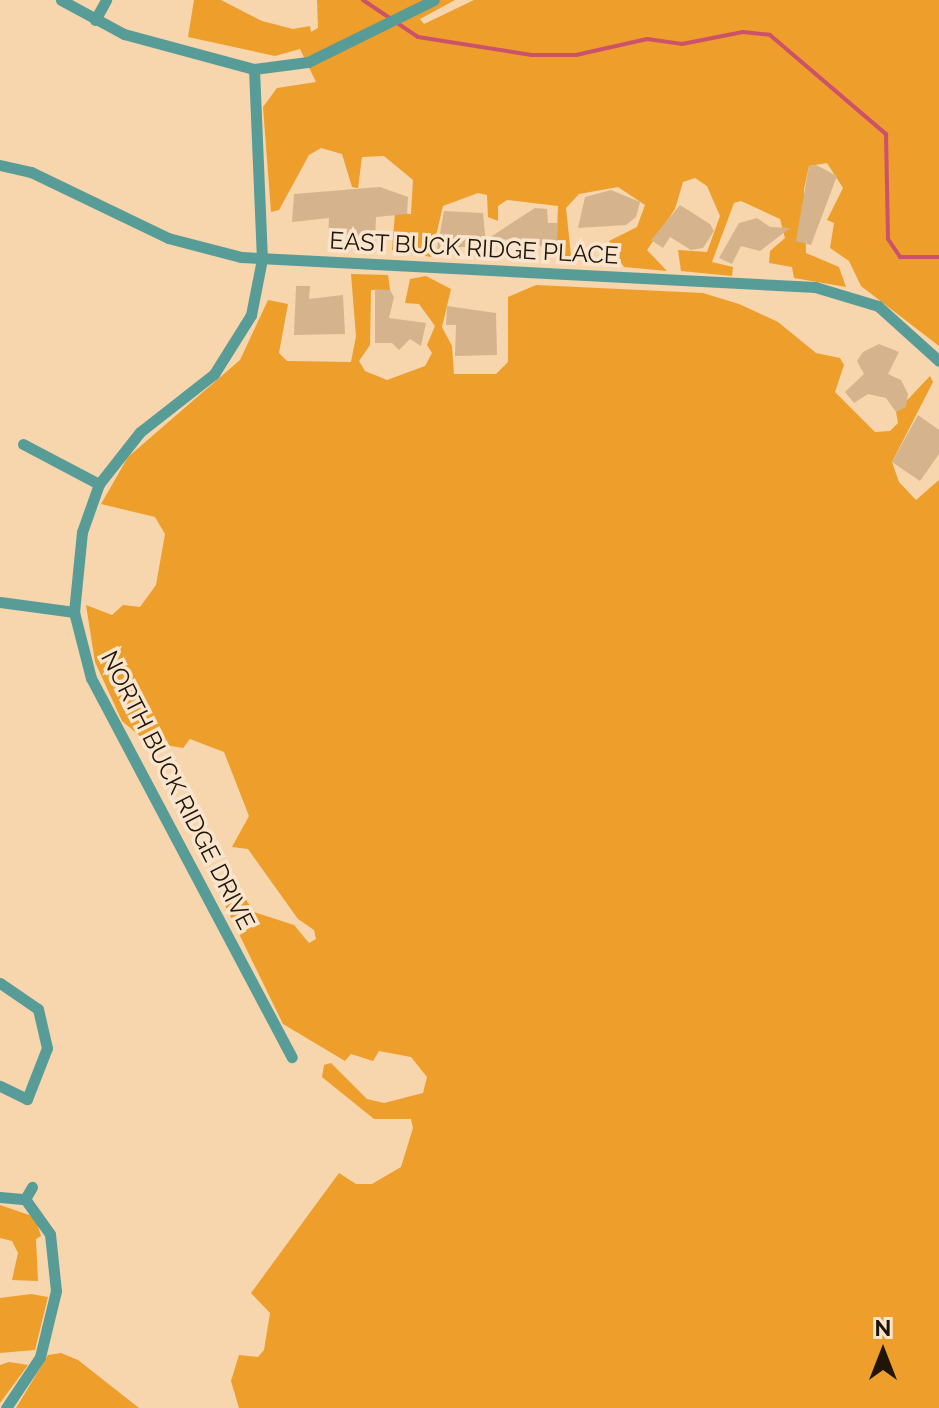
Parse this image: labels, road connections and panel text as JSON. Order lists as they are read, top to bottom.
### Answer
{
  "streets": {
    "street": ["EAST BUCK RIDGE PLACE", "NORTH BUCK RIDGE DRIVE"]
  },
  "crossings": [
    ["EAST BUCK RIDGE PLACE", "NORTH BUCK RIDGE DRIVE"]
  ],
  "north": "top"
}
